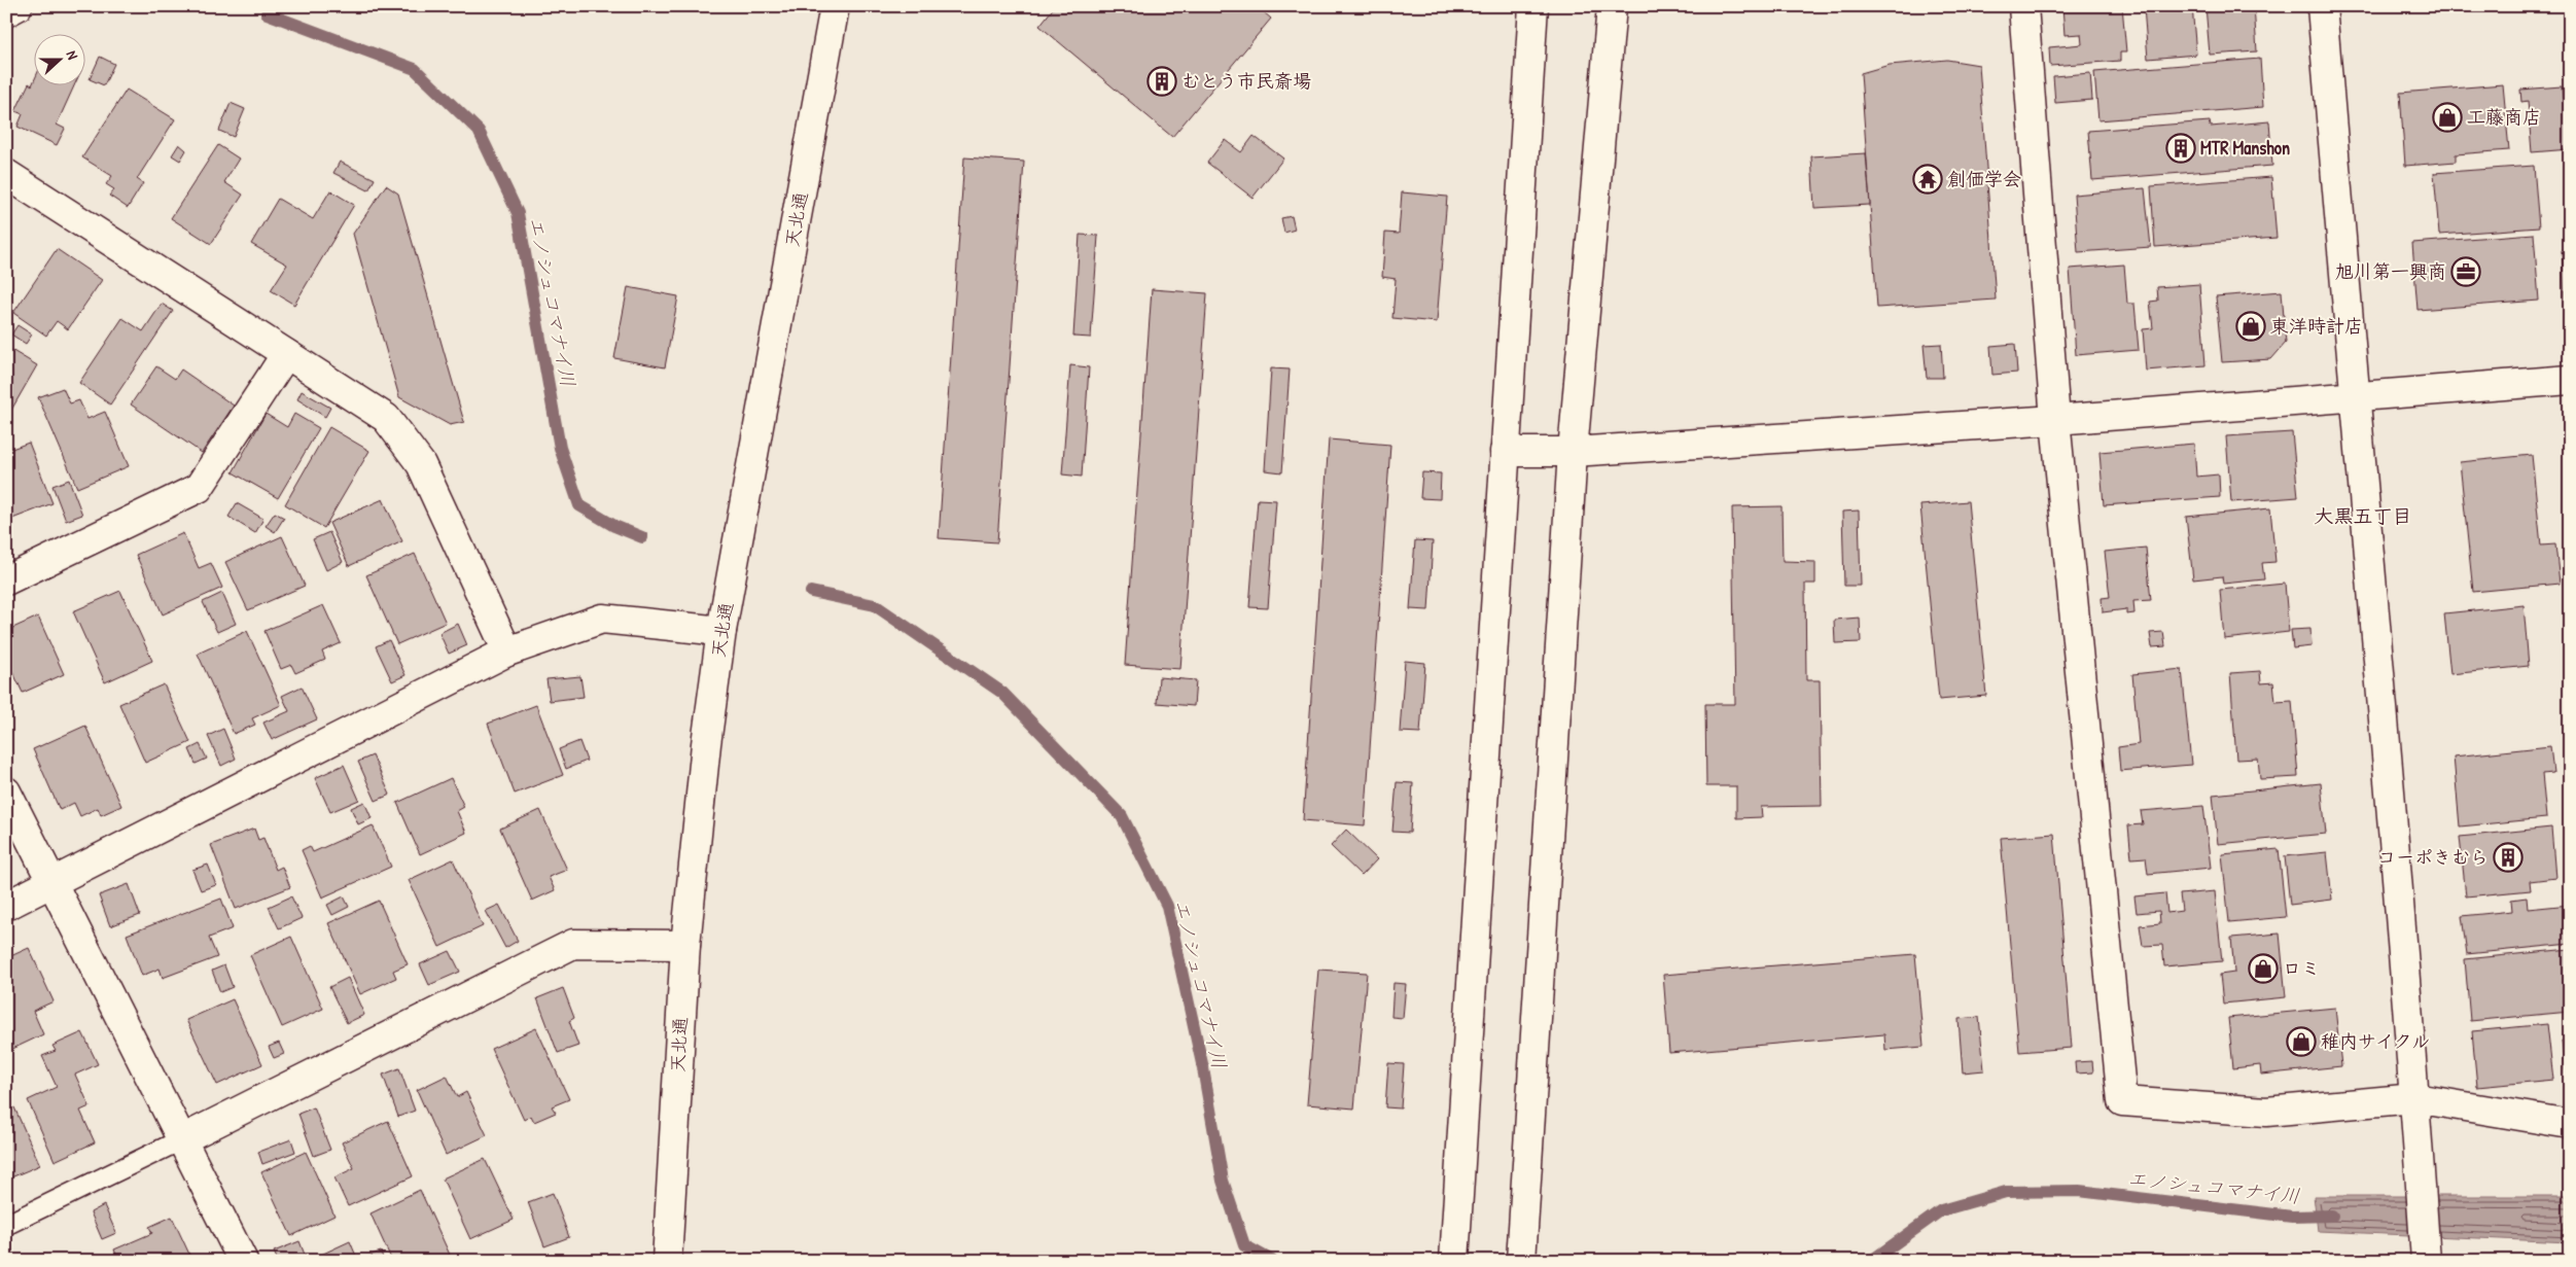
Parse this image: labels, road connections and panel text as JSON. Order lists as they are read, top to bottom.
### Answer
{
  "streets": {
    "street": ["天北通"]
  },
  "districts": ["大黒五丁目"],
  "water": ["エノシュコマナイ川"],
  "places": {
    "building": ["むとう市民斎場", "MTR Manshon", "コーポきむら"],
    "shop": [
      "工藤商店",
      "東洋時計店",
      "ロミ",
      "稚内サイクル"
    ],
    "temple": ["創価学会"],
    "office": ["旭川第一興商"]
  },
  "north": "right"
}
